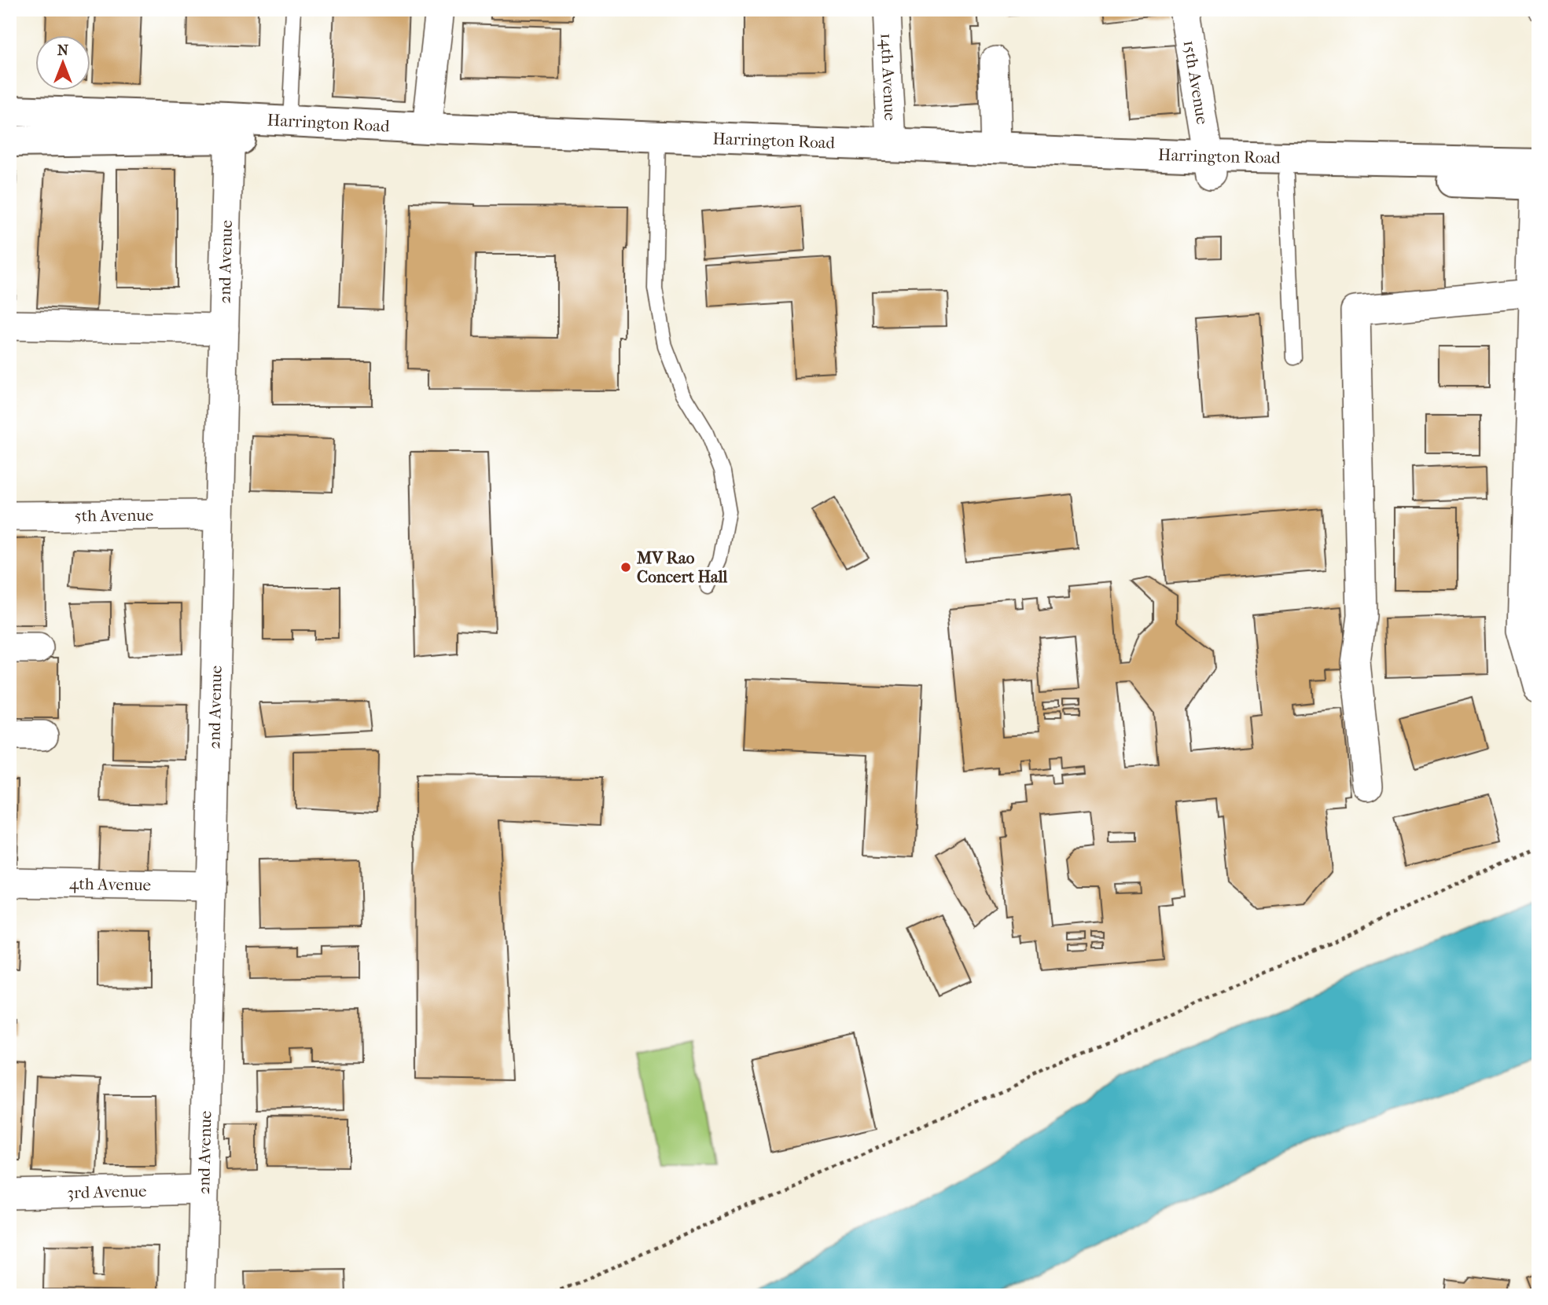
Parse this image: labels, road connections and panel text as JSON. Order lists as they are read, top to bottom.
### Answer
{
  "streets": {
    "street": [
      "14th Avenue",
      "15th Avenue",
      "Harrington Road",
      "2nd Avenue",
      "5th Avenue",
      "4th Avenue",
      "3rd Avenue"
    ]
  },
  "crossings": [
    ["14th Avenue", "Harrington Road"],
    ["15th Avenue", "Harrington Road"],
    ["Harrington Road", "2nd Avenue"],
    ["2nd Avenue", "5th Avenue"],
    ["2nd Avenue", "4th Avenue"],
    ["2nd Avenue", "3rd Avenue"]
  ],
  "places": ["MV Rao Concert Hall"],
  "north": "top"
}
